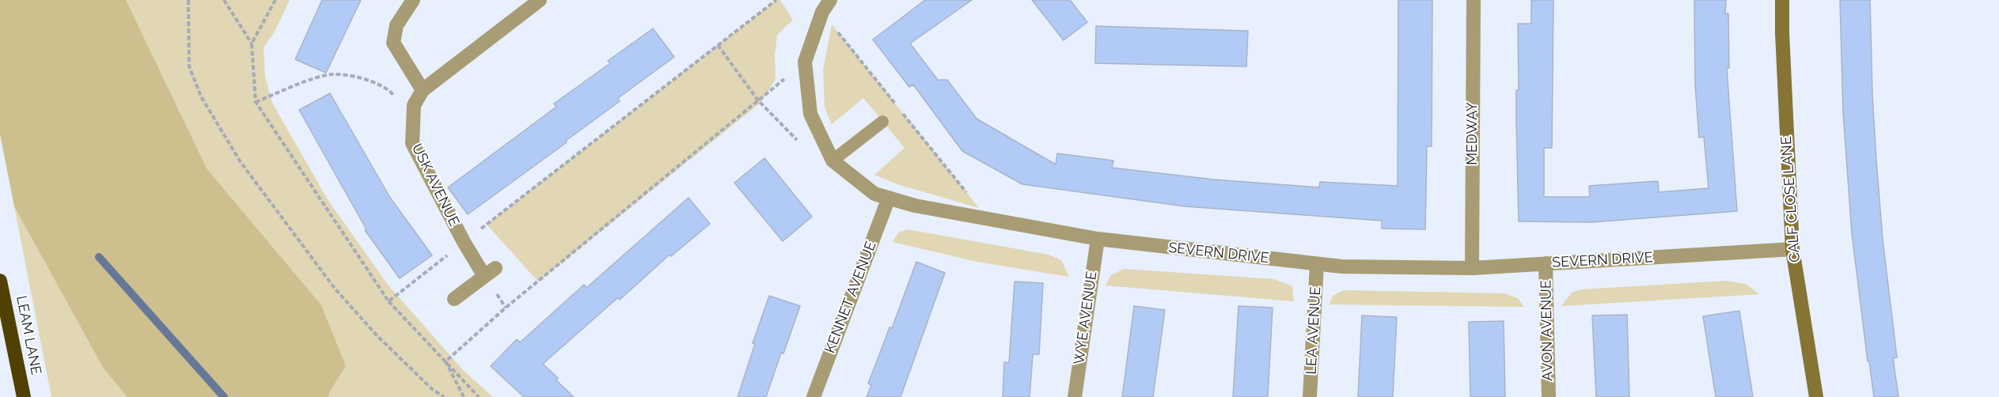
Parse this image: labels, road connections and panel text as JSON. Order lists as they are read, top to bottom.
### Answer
{
  "streets": {
    "highway": ["LEAM LANE"],
    "street": [
      "MEDWAY",
      "USK AVENUE",
      "CALF CLOSE LANE",
      "SEVERN DRIVE",
      "KENNET AVENUE",
      "WYE AVENUE",
      "LEA AVENUE",
      "AVON AVENUE"
    ]
  },
  "crossings": [
    ["MEDWAY", "SEVERN DRIVE"],
    ["CALF CLOSE LANE", "SEVERN DRIVE"],
    ["SEVERN DRIVE", "KENNET AVENUE"],
    ["SEVERN DRIVE", "WYE AVENUE"],
    ["SEVERN DRIVE", "LEA AVENUE"],
    ["SEVERN DRIVE", "AVON AVENUE"]
  ]
}
